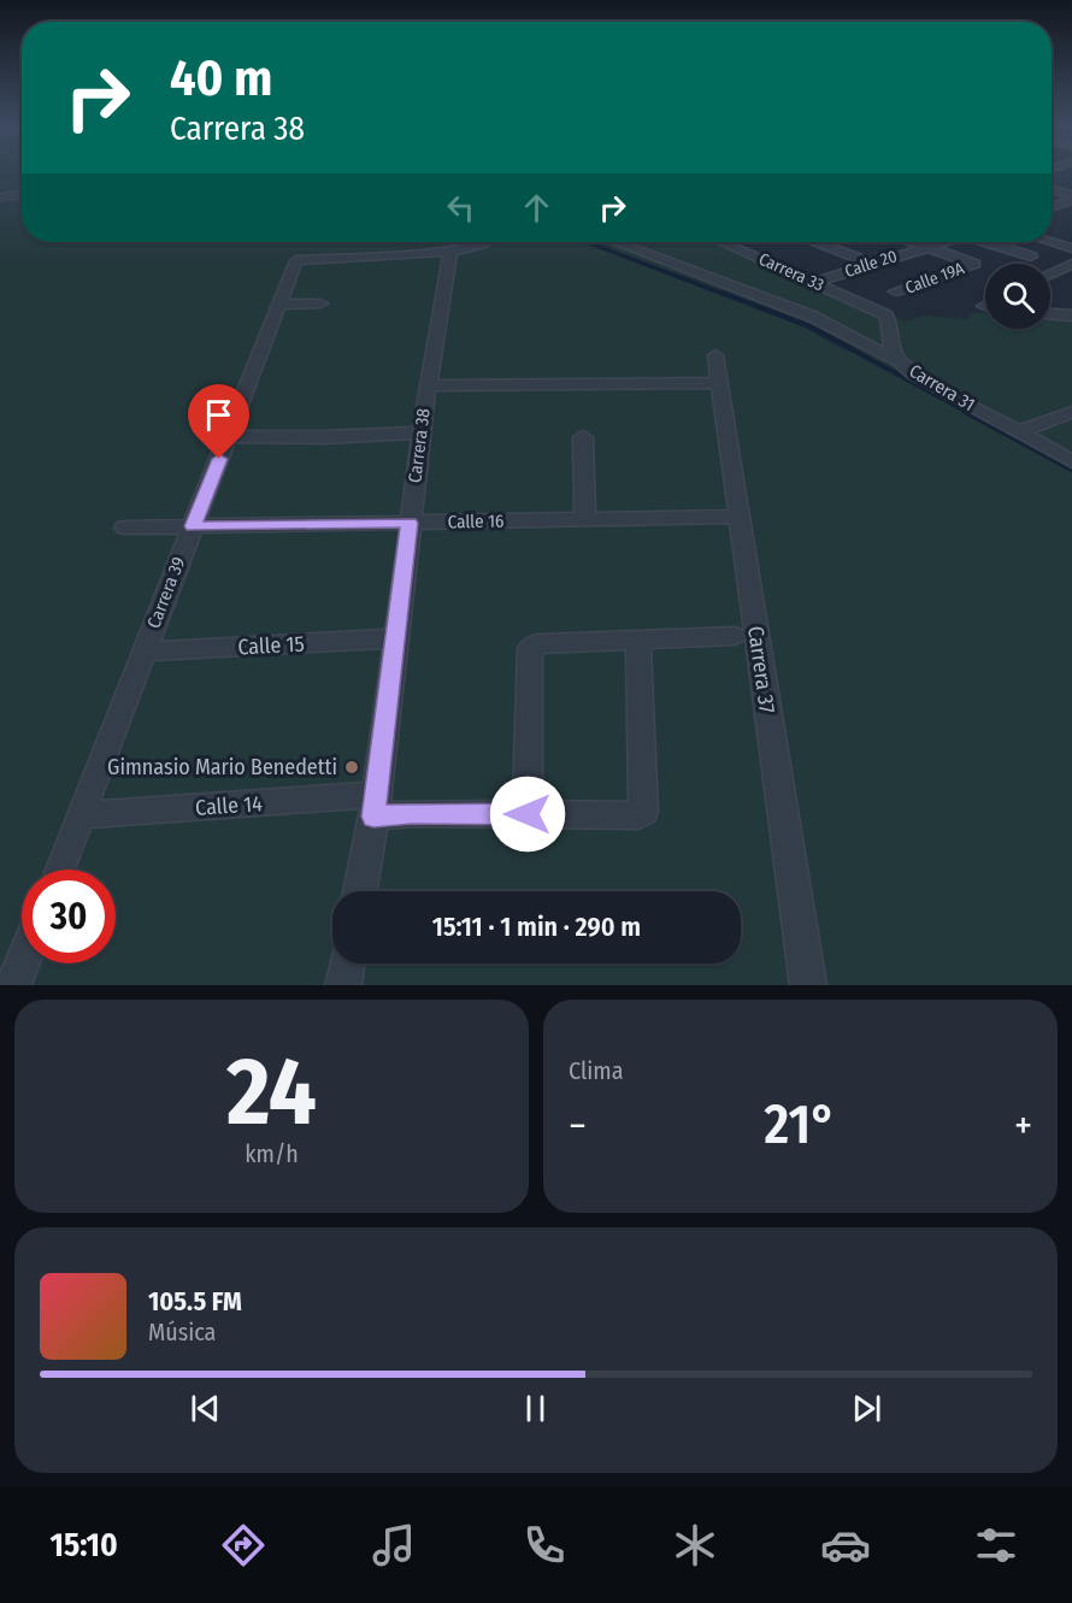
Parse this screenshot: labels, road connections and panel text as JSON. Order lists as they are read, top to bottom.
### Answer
{
  "streets": {
    "street": [
      "Calle 20",
      "Carrera 33",
      "Calle 19A",
      "Carrera 31",
      "Carrera 38",
      "Calle 16",
      "Carrera 39",
      "Calle 15",
      "Carrera 37",
      "Calle 14"
    ]
  },
  "crossings": [
    ["Calle 20", "Carrera 33"],
    ["Calle 20", "Calle 19A"],
    ["Carrera 33", "Carrera 31"],
    ["Carrera 38", "Calle 16"],
    ["Carrera 38", "Carrera 39"],
    ["Carrera 38", "Calle 15"],
    ["Carrera 38", "Calle 14"],
    ["Calle 16", "Carrera 39"],
    ["Calle 16", "Carrera 37"],
    ["Carrera 39", "Calle 15"],
    ["Carrera 39", "Calle 14"]
  ],
  "places": ["Gimnasio Mario Benedetti"],
  "page": {
    "turn": ["40 m", "Carrera 38"],
    "limit": "30",
    "trip": "15:11 · 1 min · 290 m",
    "tile": [
      ["24", "km/h"],
      "Clima"
    ],
    "heat": ["−", "21°", "+"],
    "song": ["105.5 FM", "Música"],
    "tabs": "15:10"
  }
}
